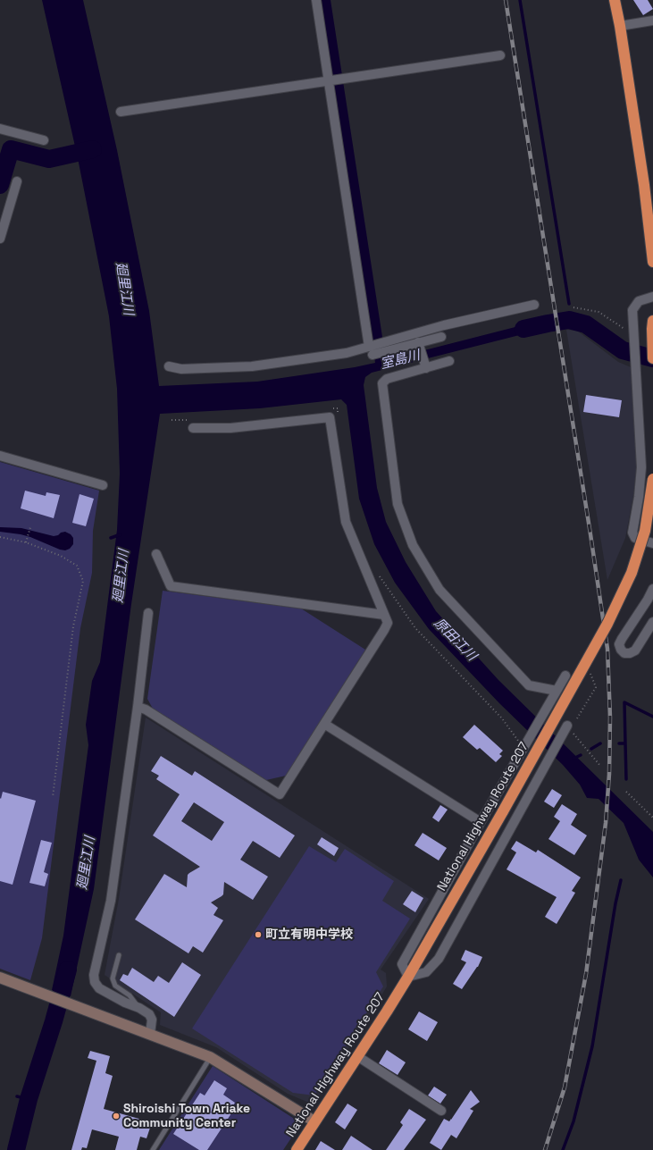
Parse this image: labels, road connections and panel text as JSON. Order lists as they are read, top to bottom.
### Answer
{
  "streets": {
    "highway": ["National Highway Route 207"]
  },
  "water": ["廻里江川", "室島川", "原田江川"],
  "places": ["町立有明中学校", "Shiroishi Town Ariake Community Center"]
}
